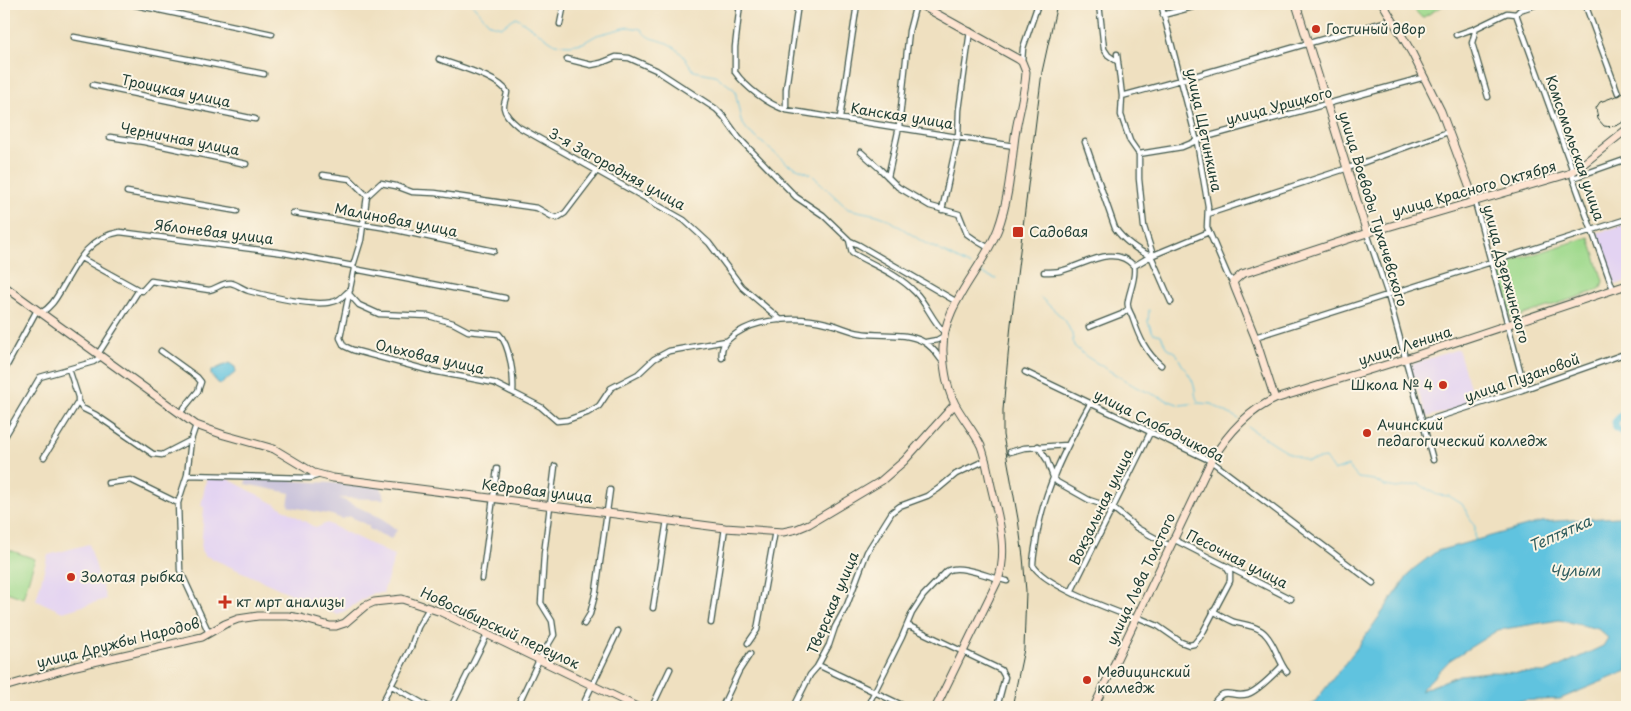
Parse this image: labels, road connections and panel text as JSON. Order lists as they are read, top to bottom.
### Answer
{
  "streets": {
    "street": [
      "Троицкая улица",
      "улица Урицкого",
      "Канская улица",
      "улица Щетинкина",
      "Черничная улица",
      "Комсомольская улица",
      "3-я Загородняя улица",
      "улица Красного Октября",
      "улица Воеводы Тухачевского",
      "Малиновая улица",
      "Яблоневая улица",
      "улица Дзержинского",
      "улица Ленина",
      "Ольховая улица",
      "улица Пузановой",
      "улица Слободчикова",
      "Кедровая улица",
      "Вокзальная улица",
      "Песочная улица",
      "улица Льва Толстого",
      "Тверская улица",
      "Новосибирский переулок",
      "улица Дружбы Народов"
    ]
  },
  "crossings": [
    ["улица Урицкого", "улица Щетинкина"],
    ["улица Урицкого", "улица Воеводы Тухачевского"],
    ["улица Урицкого", "улица Дзержинского"],
    ["улица Щетинкина", "улица Красного Октября"],
    ["улица Щетинкина", "улица Ленина"],
    ["Комсомольская улица", "улица Красного Октября"],
    ["Комсомольская улица", "улица Ленина"],
    ["улица Красного Октября", "улица Воеводы Тухачевского"],
    ["улица Красного Октября", "улица Дзержинского"],
    ["улица Воеводы Тухачевского", "улица Ленина"],
    ["улица Воеводы Тухачевского", "улица Пузановой"],
    ["Яблоневая улица", "Кедровая улица"],
    ["улица Дзержинского", "улица Ленина"],
    ["улица Дзержинского", "улица Пузановой"],
    ["улица Ленина", "улица Слободчикова"],
    ["улица Ленина", "улица Льва Толстого"],
    ["улица Слободчикова", "Вокзальная улица"],
    ["улица Слободчикова", "улица Льва Толстого"],
    ["Вокзальная улица", "Песочная улица"],
    ["Песочная улица", "улица Льва Толстого"],
    ["Новосибирский переулок", "улица Дружбы Народов"]
  ],
  "water": ["Тептятка", "Чулым"],
  "places": {
    "other": [
      "Гостиный двор",
      "Школа № 4",
      "Ачинский педагогический колледж",
      "Золотая рыбка",
      "Медицинский колледж"
    ],
    "transit": ["Садовая"],
    "health": ["кт мрт анализы"]
  }
}
